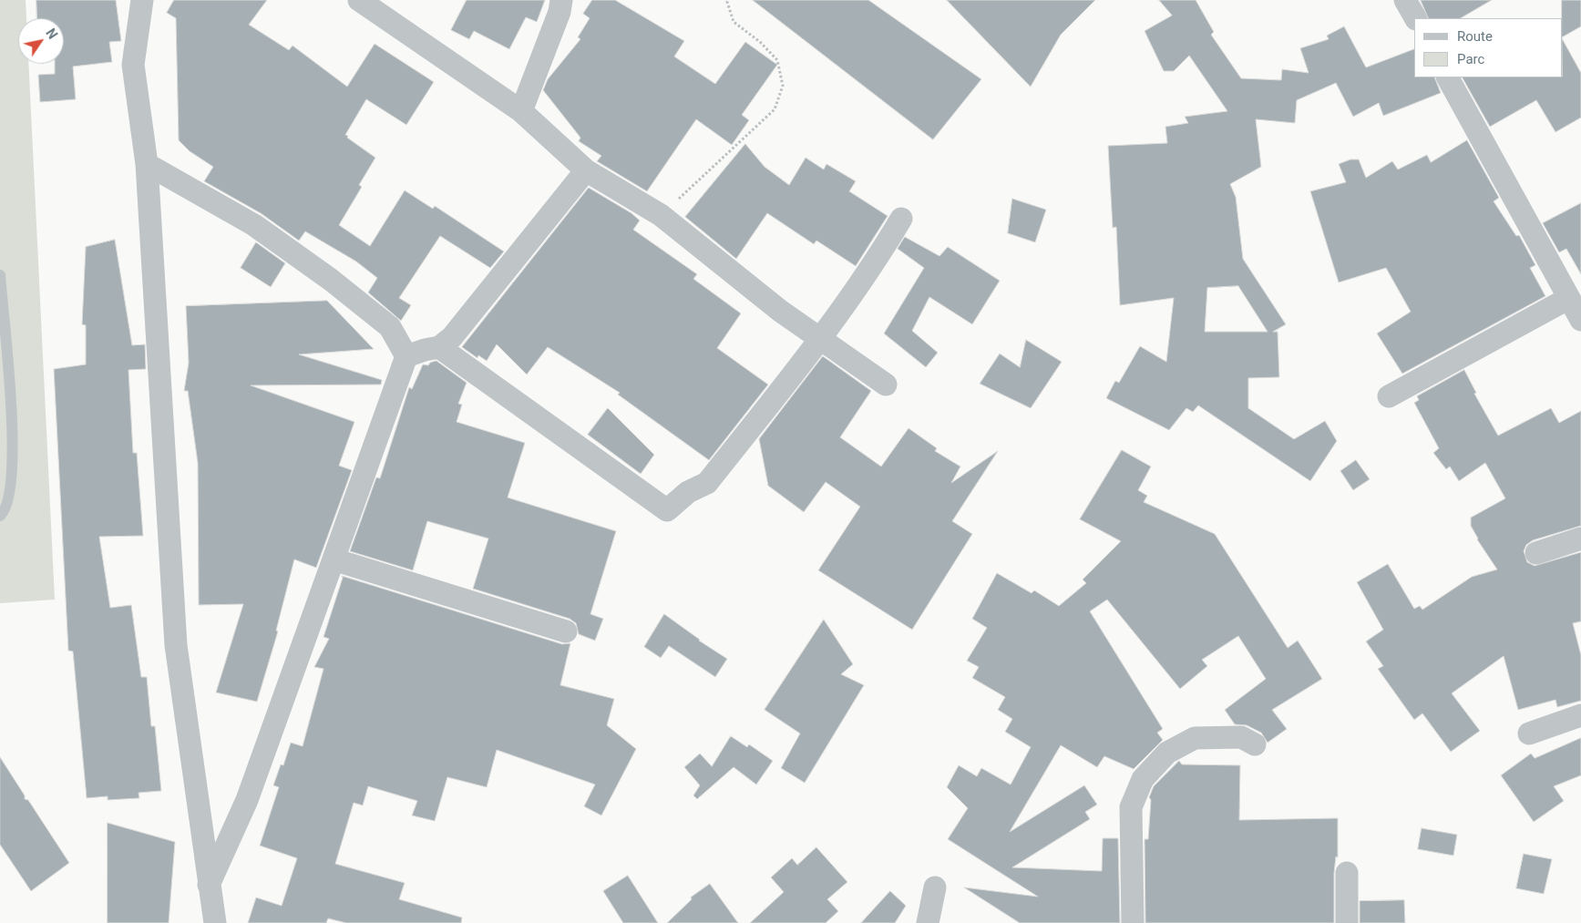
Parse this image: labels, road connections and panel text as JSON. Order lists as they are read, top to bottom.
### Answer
{
  "legend": ["Route", "Parc"],
  "north": "top right"
}
